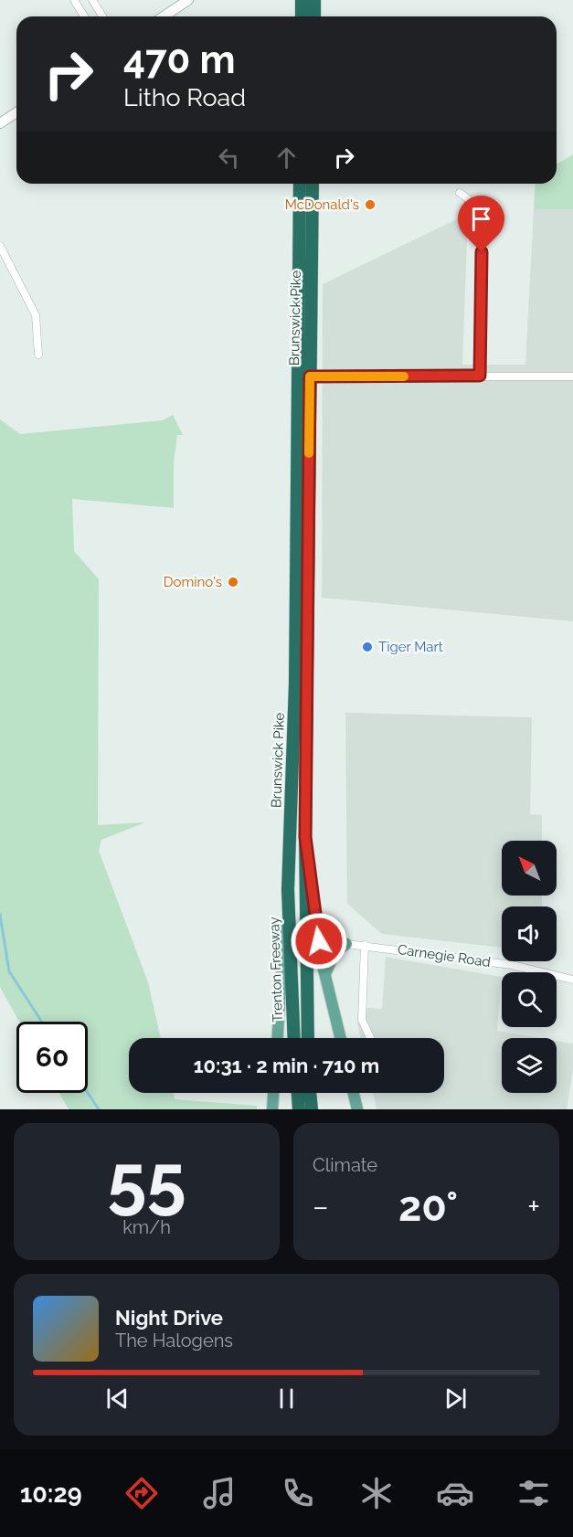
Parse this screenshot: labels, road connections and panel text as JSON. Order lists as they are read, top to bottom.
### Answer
{
  "streets": {
    "highway": ["Brunswick Pike", "Trenton Freeway"],
    "street": ["Carnegie Road"]
  },
  "crossings": [
    ["Brunswick Pike", "Trenton Freeway"]
  ],
  "places": ["McDonald's", "Domino's", "Tiger Mart"],
  "north": "top left",
  "page": {
    "turn": ["470 m", "Litho Road"],
    "limit": "60",
    "trip": "10:31 · 2 min · 710 m",
    "tile": [
      ["55", "km/h"],
      "Climate"
    ],
    "heat": ["−", "20°", "+"],
    "song": ["Night Drive", "The Halogens"],
    "tabs": "10:29"
  }
}
